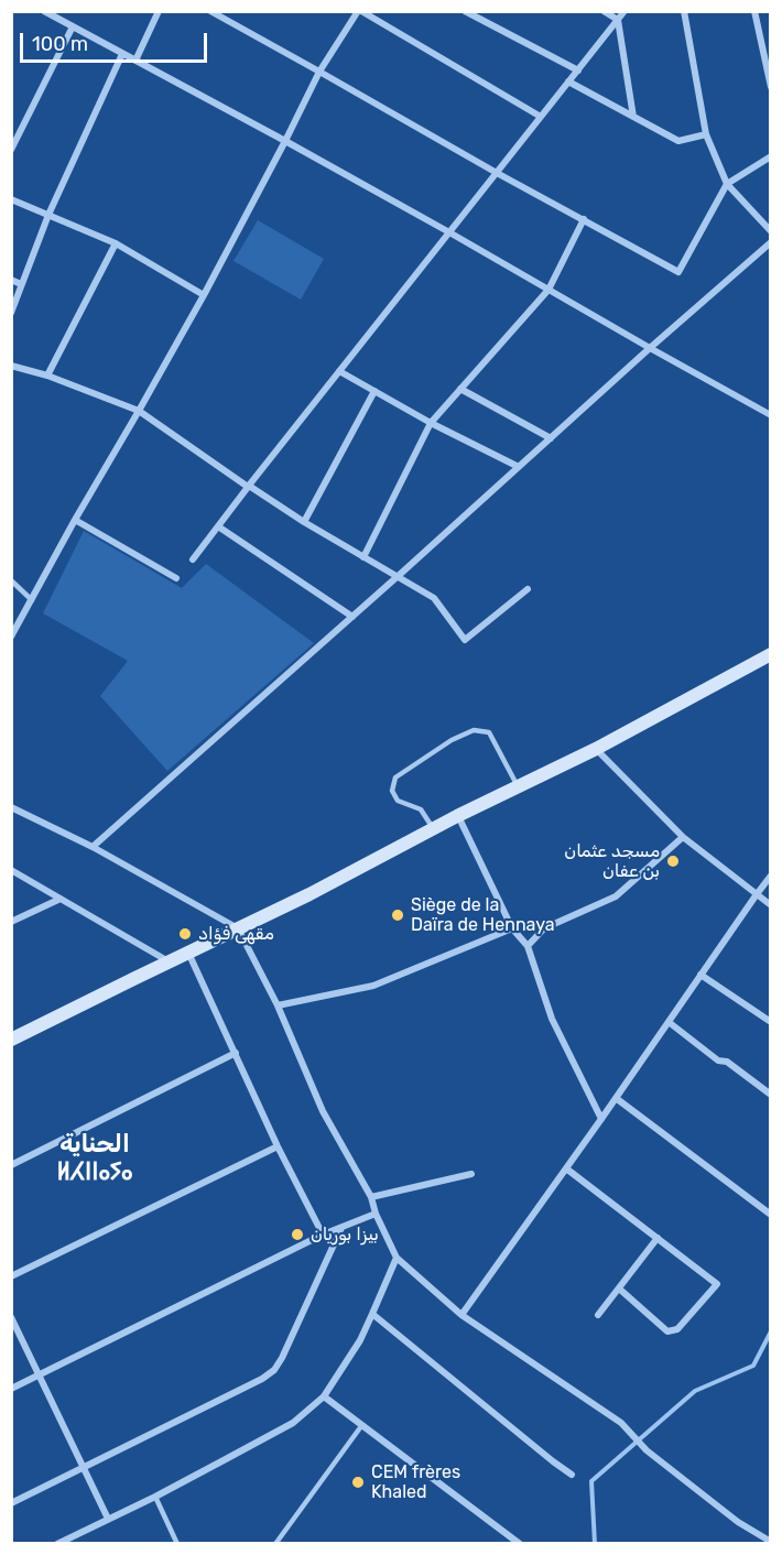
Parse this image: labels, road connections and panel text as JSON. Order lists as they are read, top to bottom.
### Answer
{
  "districts": ["الحناية ⵍⵃⵏⵏⴰⵢⴰ"],
  "places": [
    "مسجد عثمان بن عفان",
    "Siège de la Daïra de Hennaya",
    "مقهى فؤاد",
    "بيزا بوريان",
    "CEM frères Khaled"
  ],
  "scale_bar": "100 m"
}
